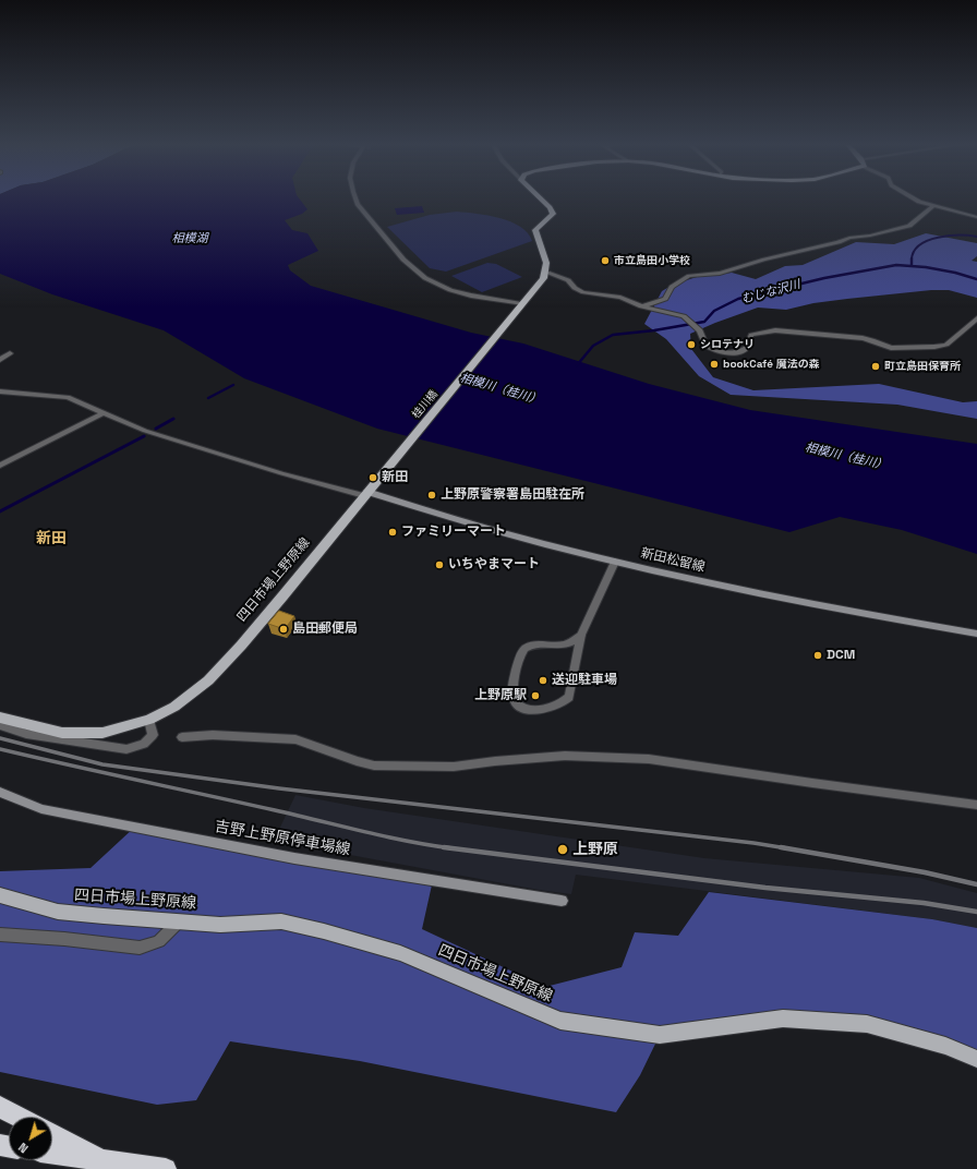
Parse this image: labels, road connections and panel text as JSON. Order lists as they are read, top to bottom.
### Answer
{
  "streets": {
    "main road": [
      "桂川橋",
      "新田松留線",
      "四日市場上野原線",
      "吉野上野原停車場線"
    ]
  },
  "crossings": [
    ["桂川橋", "四日市場上野原線"],
    ["新田松留線", "四日市場上野原線"]
  ],
  "districts": ["新田"],
  "water": ["相模湖", "むじな沢川", "相模川（桂川）"],
  "places": [
    "市立島田小学校",
    "シロテナリ",
    "bookCafé 魔法の森",
    "町立島田保育所",
    "新田",
    "上野原警察署島田駐在所",
    "ファミリーマート",
    "いちやまマート",
    "島田郵便局",
    "DCM",
    "送迎駐車場",
    "上野原駅",
    "上野原"
  ],
  "north": "bottom left"
}
